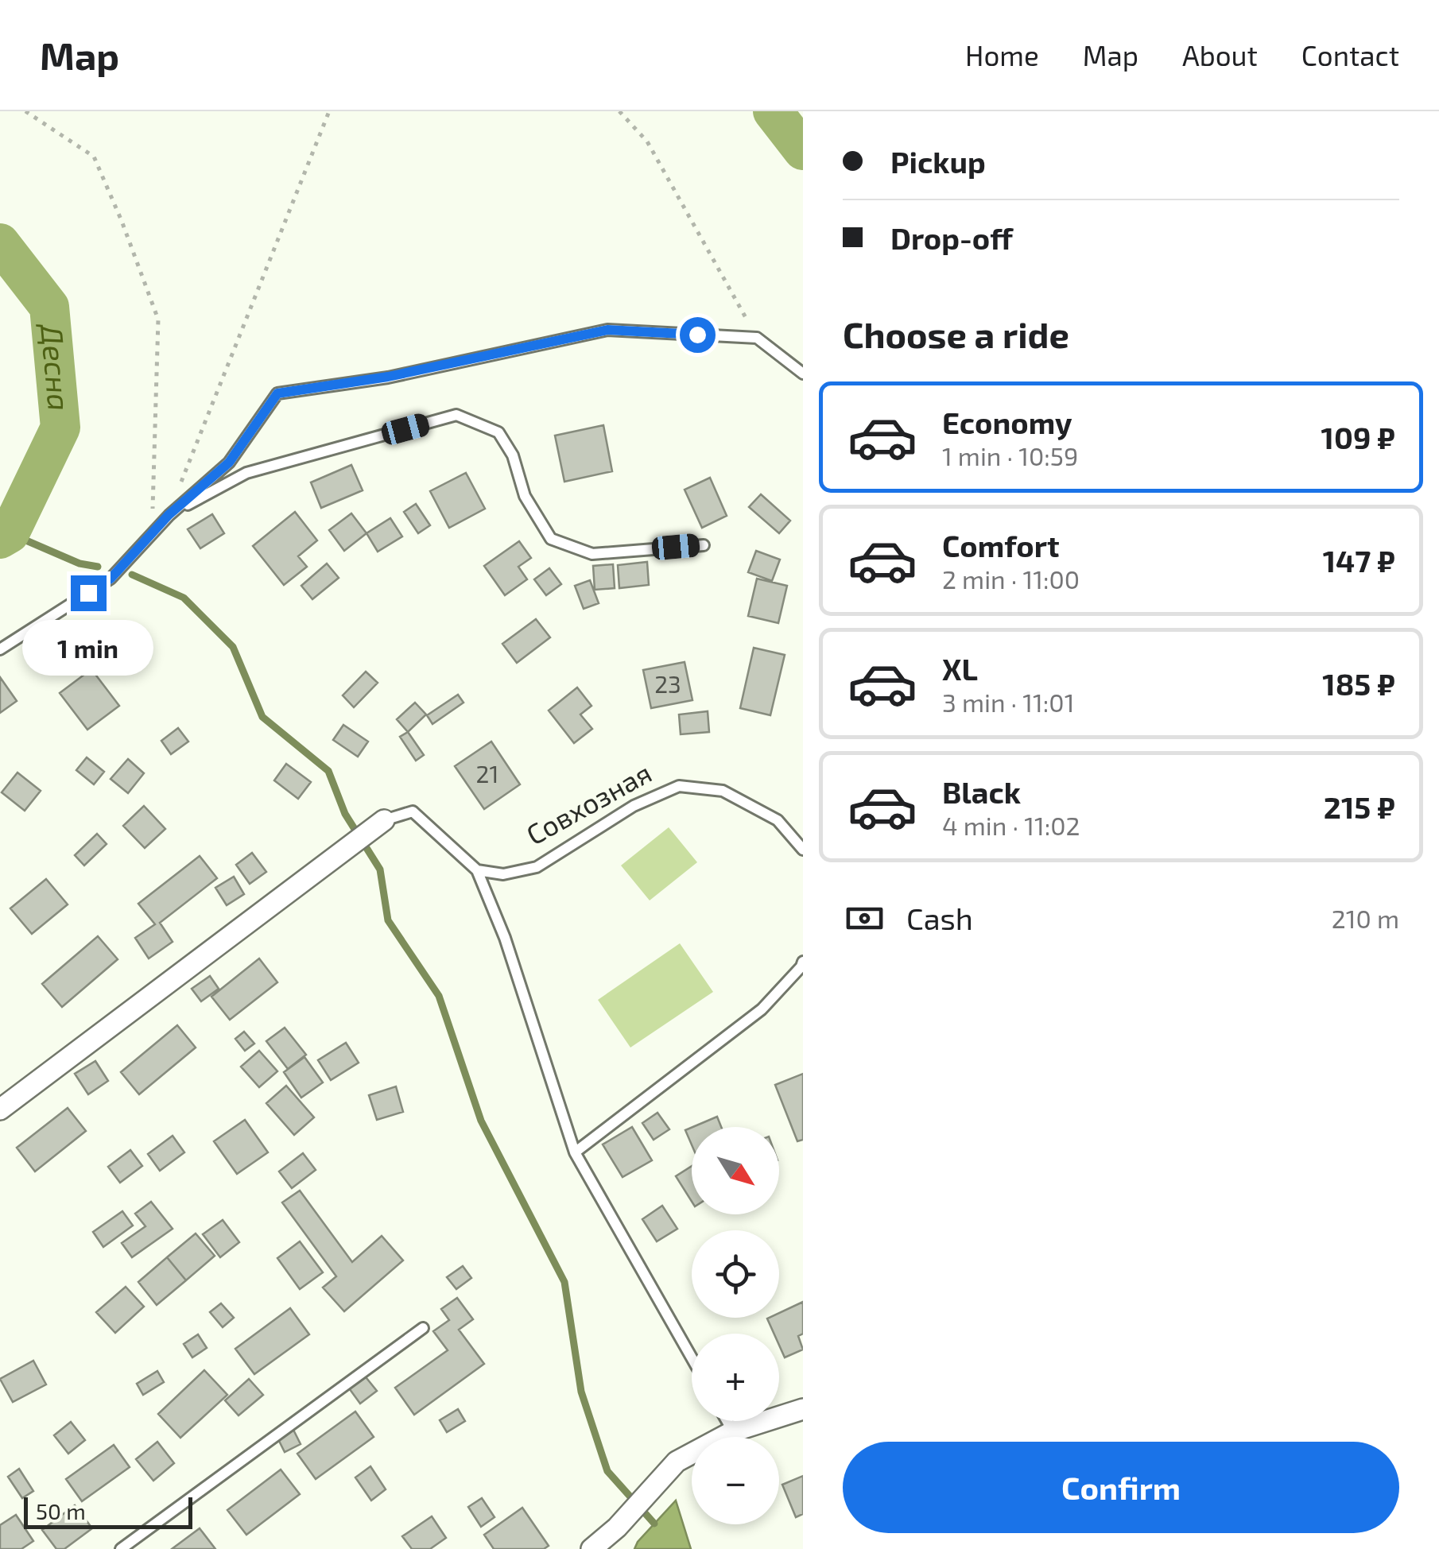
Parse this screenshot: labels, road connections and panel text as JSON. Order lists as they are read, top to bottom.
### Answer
{
  "streets": {
    "lane": ["Совхозная"]
  },
  "water": ["Десна"],
  "house_numbers": ["23", "21"],
  "scale_bar": "50 m",
  "north": "bottom right",
  "page": {
    "header": "Map",
    "nav": [
      "Home",
      "Map",
      "About",
      "Contact"
    ],
    "banner": ["Pickup", "Drop-off"],
    "heading": "Choose a ride",
    "list": [
      {
        "name": "Economy",
        "note": "1 min · 10:59",
        "value": "109 ₽"
      },
      {
        "name": "Comfort",
        "note": "2 min · 11:00",
        "value": "147 ₽"
      },
      {
        "name": "XL",
        "note": "3 min · 11:01",
        "value": "185 ₽"
      },
      {
        "name": "Black",
        "note": "4 min · 11:02",
        "value": "215 ₽"
      }
    ],
    "bubble": "1 min",
    "pay": ["Cash", "210 m"],
    "map_buttons": ["+", "−"],
    "buttons": "Confirm",
    "scale": "50 m"
  }
}
